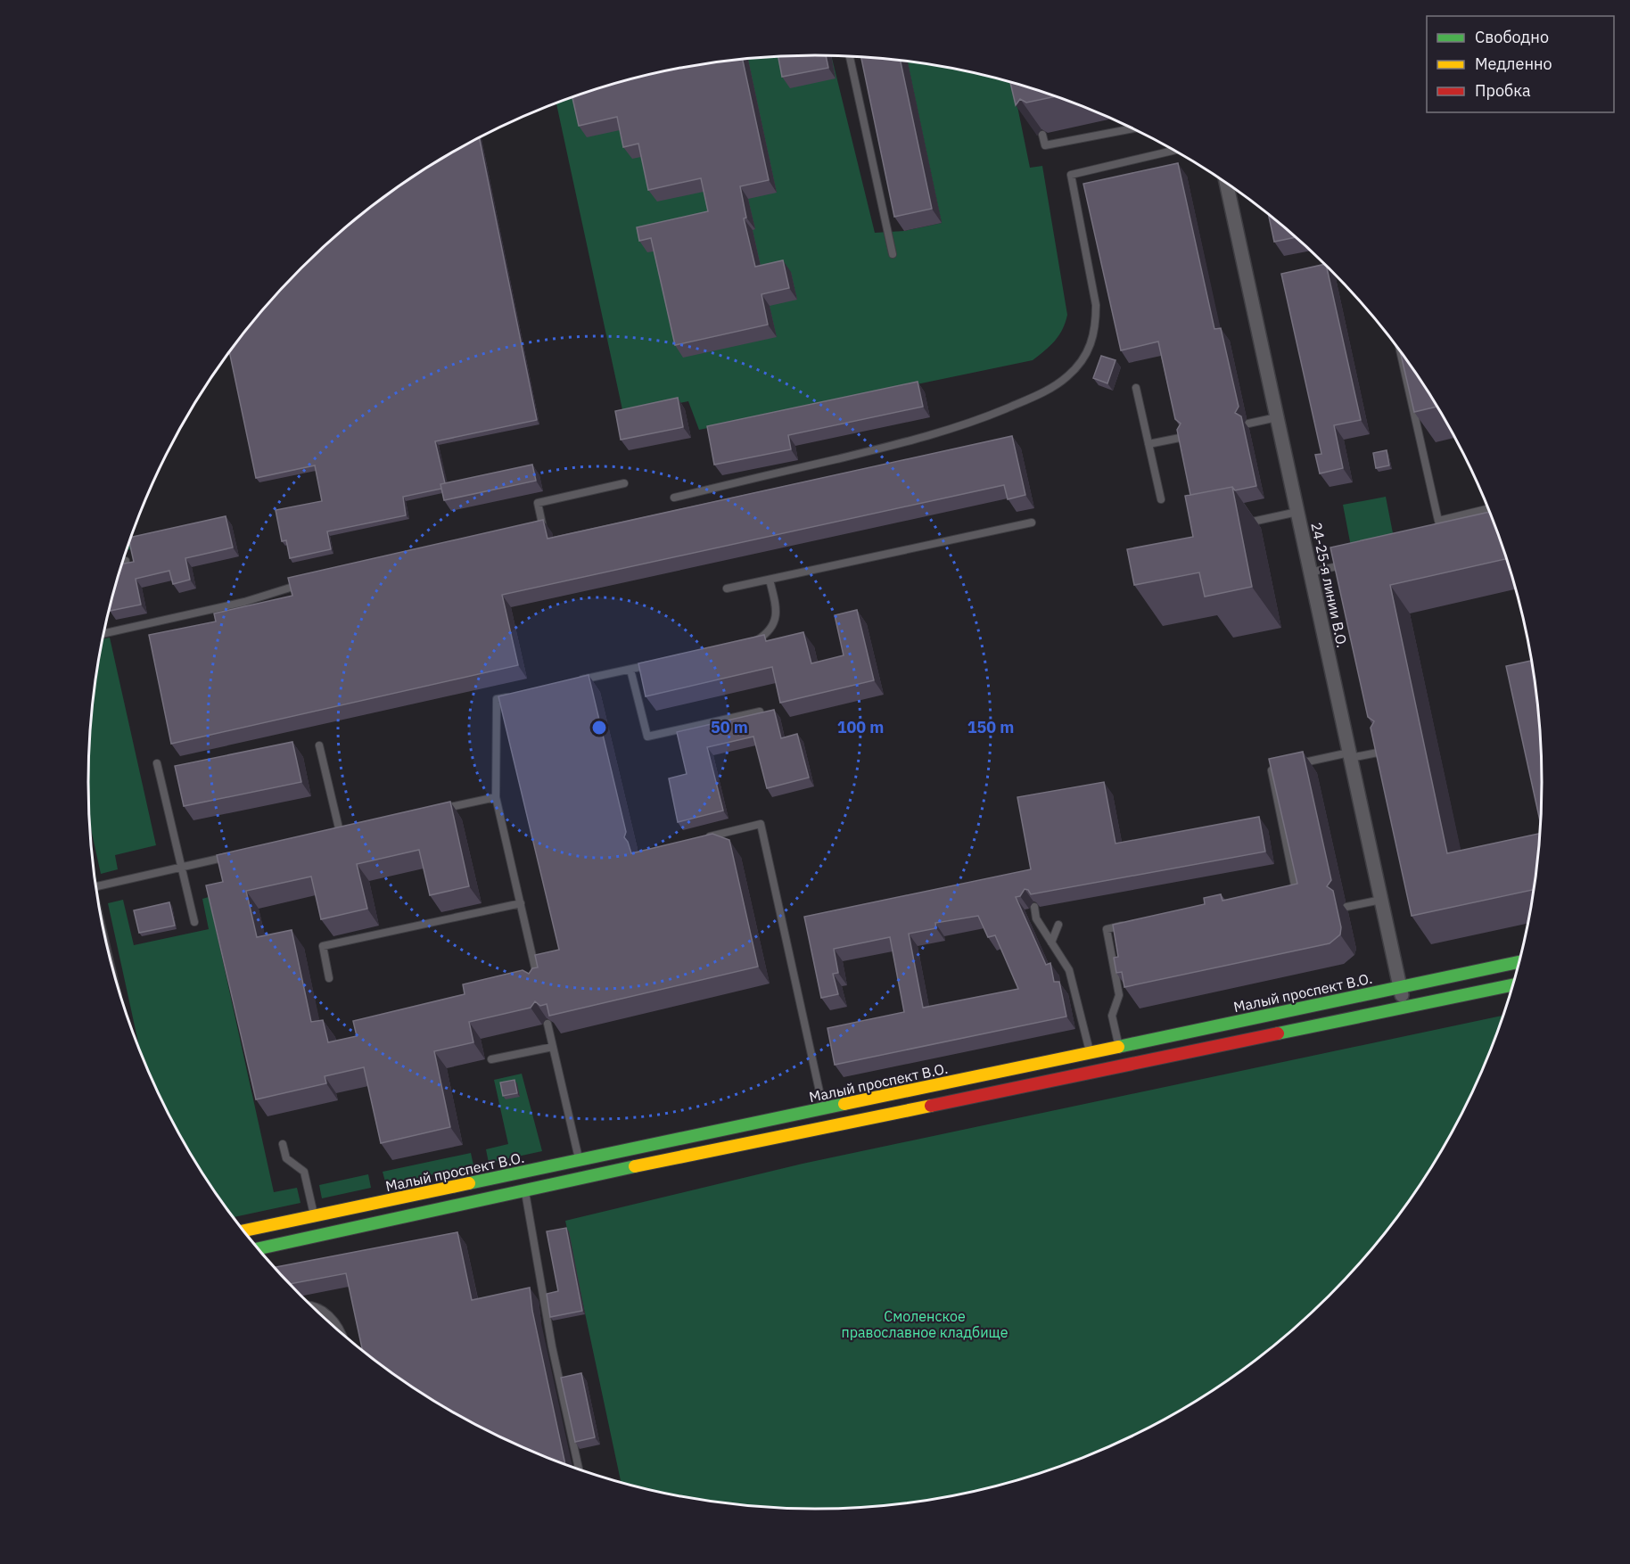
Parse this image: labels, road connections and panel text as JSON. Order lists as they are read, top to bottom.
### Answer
{
  "streets": {
    "main road": ["Малый проспект В.О."],
    "street": ["24-25-я линии В.О."]
  },
  "crossings": [
    ["24-25-я линии В.О.", "Малый проспект В.О."]
  ],
  "parks": ["Смоленское православное кладбище"],
  "legend": ["Свободно", "Медленно", "Пробка"],
  "rings": ["50 m", "100 m", "150 m"]
}
